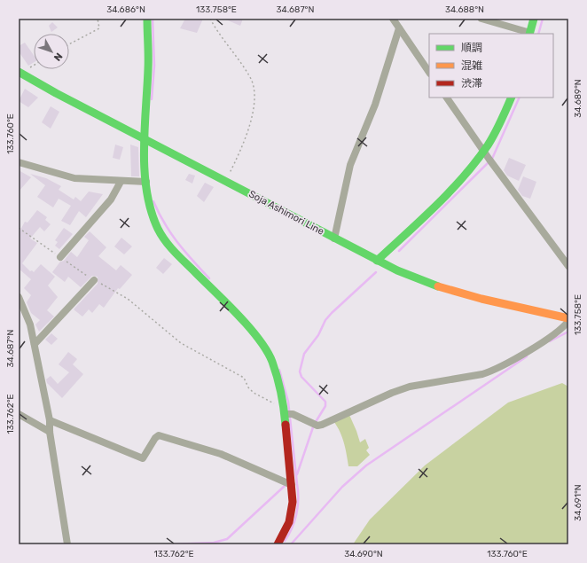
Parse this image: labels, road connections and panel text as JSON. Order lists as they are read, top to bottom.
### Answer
{
  "streets": {
    "street": ["Soja Ashimori Line"]
  },
  "legend": ["順調", "混雑", "渋滞"],
  "north": "bottom right",
  "coordinates": [
    "34.686°N",
    "133.758°E",
    "34.687°N",
    "34.688°N",
    "34.689°N",
    "133.760°E",
    "133.762°E",
    "34.691°N",
    "34.690°N"
  ]
}
